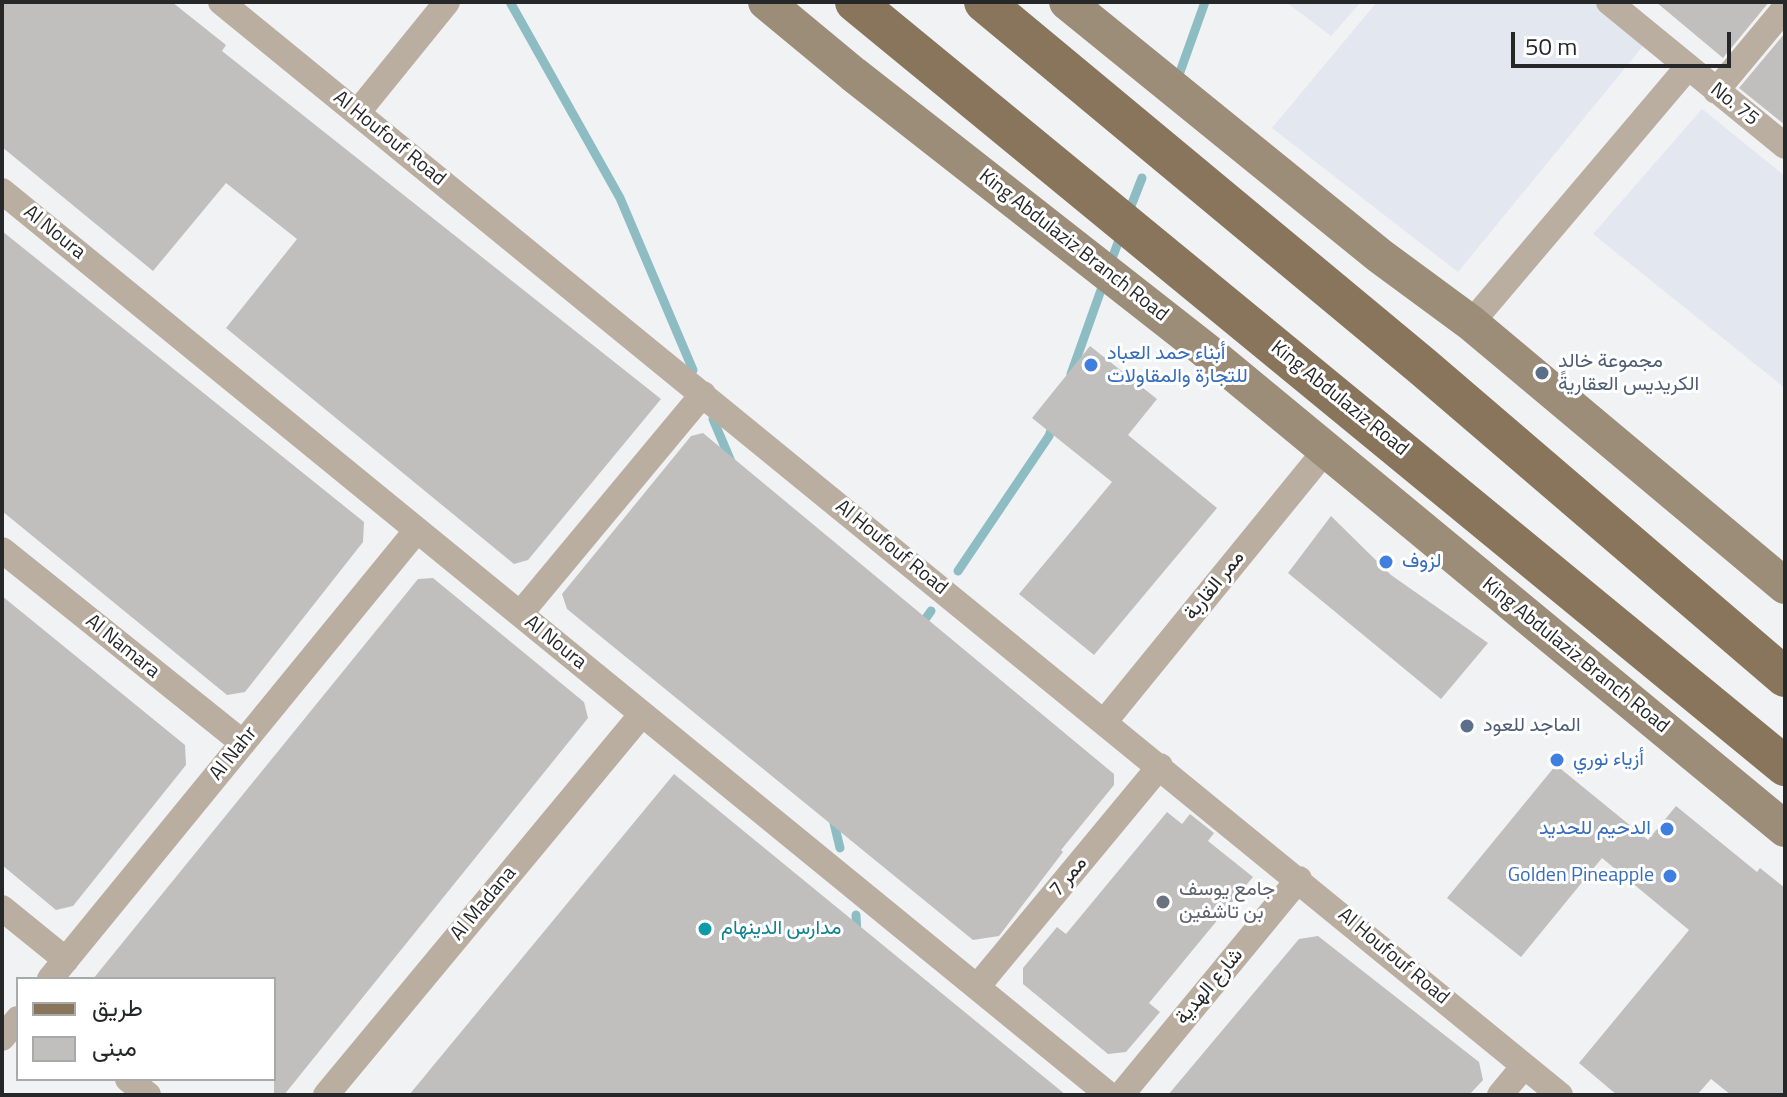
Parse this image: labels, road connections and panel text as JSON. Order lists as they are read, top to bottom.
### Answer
{
  "streets": {
    "main road": ["King Abdulaziz Branch Road", "King Abdulaziz Road"],
    "street": [
      "No. 75",
      "Al Houfouf Road",
      "Al Noura",
      "ممر القاربة",
      "Al Namara",
      "Al Nahr",
      "ممر 7",
      "Al Madana",
      "شارع الهدية"
    ]
  },
  "crossings": [
    ["Al Houfouf Road", "ممر القاربة"],
    ["Al Houfouf Road", "ممر 7"],
    ["Al Houfouf Road", "شارع الهدية"],
    ["Al Noura", "Al Nahr"],
    ["Al Noura", "ممر 7"],
    ["Al Noura", "Al Madana"],
    ["King Abdulaziz Branch Road", "ممر القاربة"],
    ["Al Namara", "Al Nahr"]
  ],
  "places": [
    "أبناء حمد العباد للتجارة والمقاولات",
    "مجموعة خالد الكريديس العقاريةً",
    "لزوف",
    "الماجد للعود",
    "أزياء نوري",
    "الدحيم للحديد",
    "Golden Pineapple",
    "جامع يوسف بن تاشفين",
    "مدارس الدينهام"
  ],
  "legend": ["طريق", "مبنى"],
  "scale_bar": "50 m"
}
